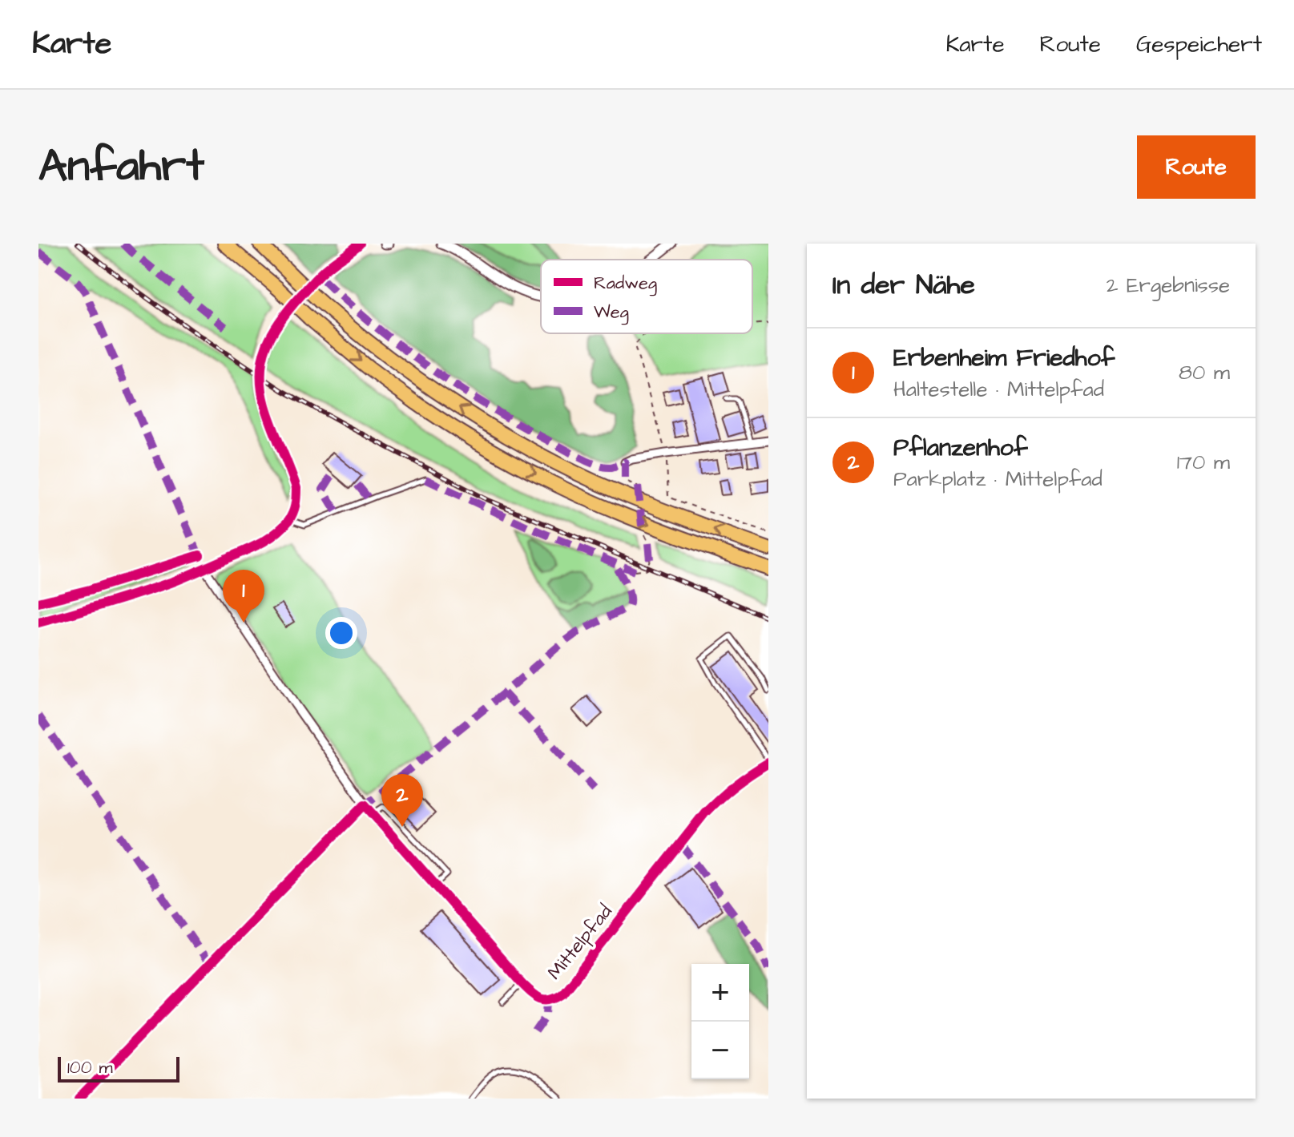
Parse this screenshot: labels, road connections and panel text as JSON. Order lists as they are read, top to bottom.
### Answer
{
  "streets": {
    "street": ["Mittelpfad"]
  },
  "legend": ["Radweg", "Weg"],
  "scale_bar": "100 m",
  "page": {
    "header": "Karte",
    "nav": ["Karte", "Route", "Gespeichert"],
    "title": "Anfahrt",
    "buttons": "Route",
    "heading": ["In der Nähe", "2 Ergebnisse"],
    "list": [
      {
        "mark": "1",
        "name": "Erbenheim Friedhof",
        "note": "Haltestelle · Mittelpfad",
        "value": "80 m"
      },
      {
        "mark": "2",
        "name": "Pflanzenhof",
        "note": "Parkplatz · Mittelpfad",
        "value": "170 m"
      }
    ],
    "pins": ["1", "2"],
    "map_buttons": ["+", "−"],
    "scale": "100 m"
  }
}
